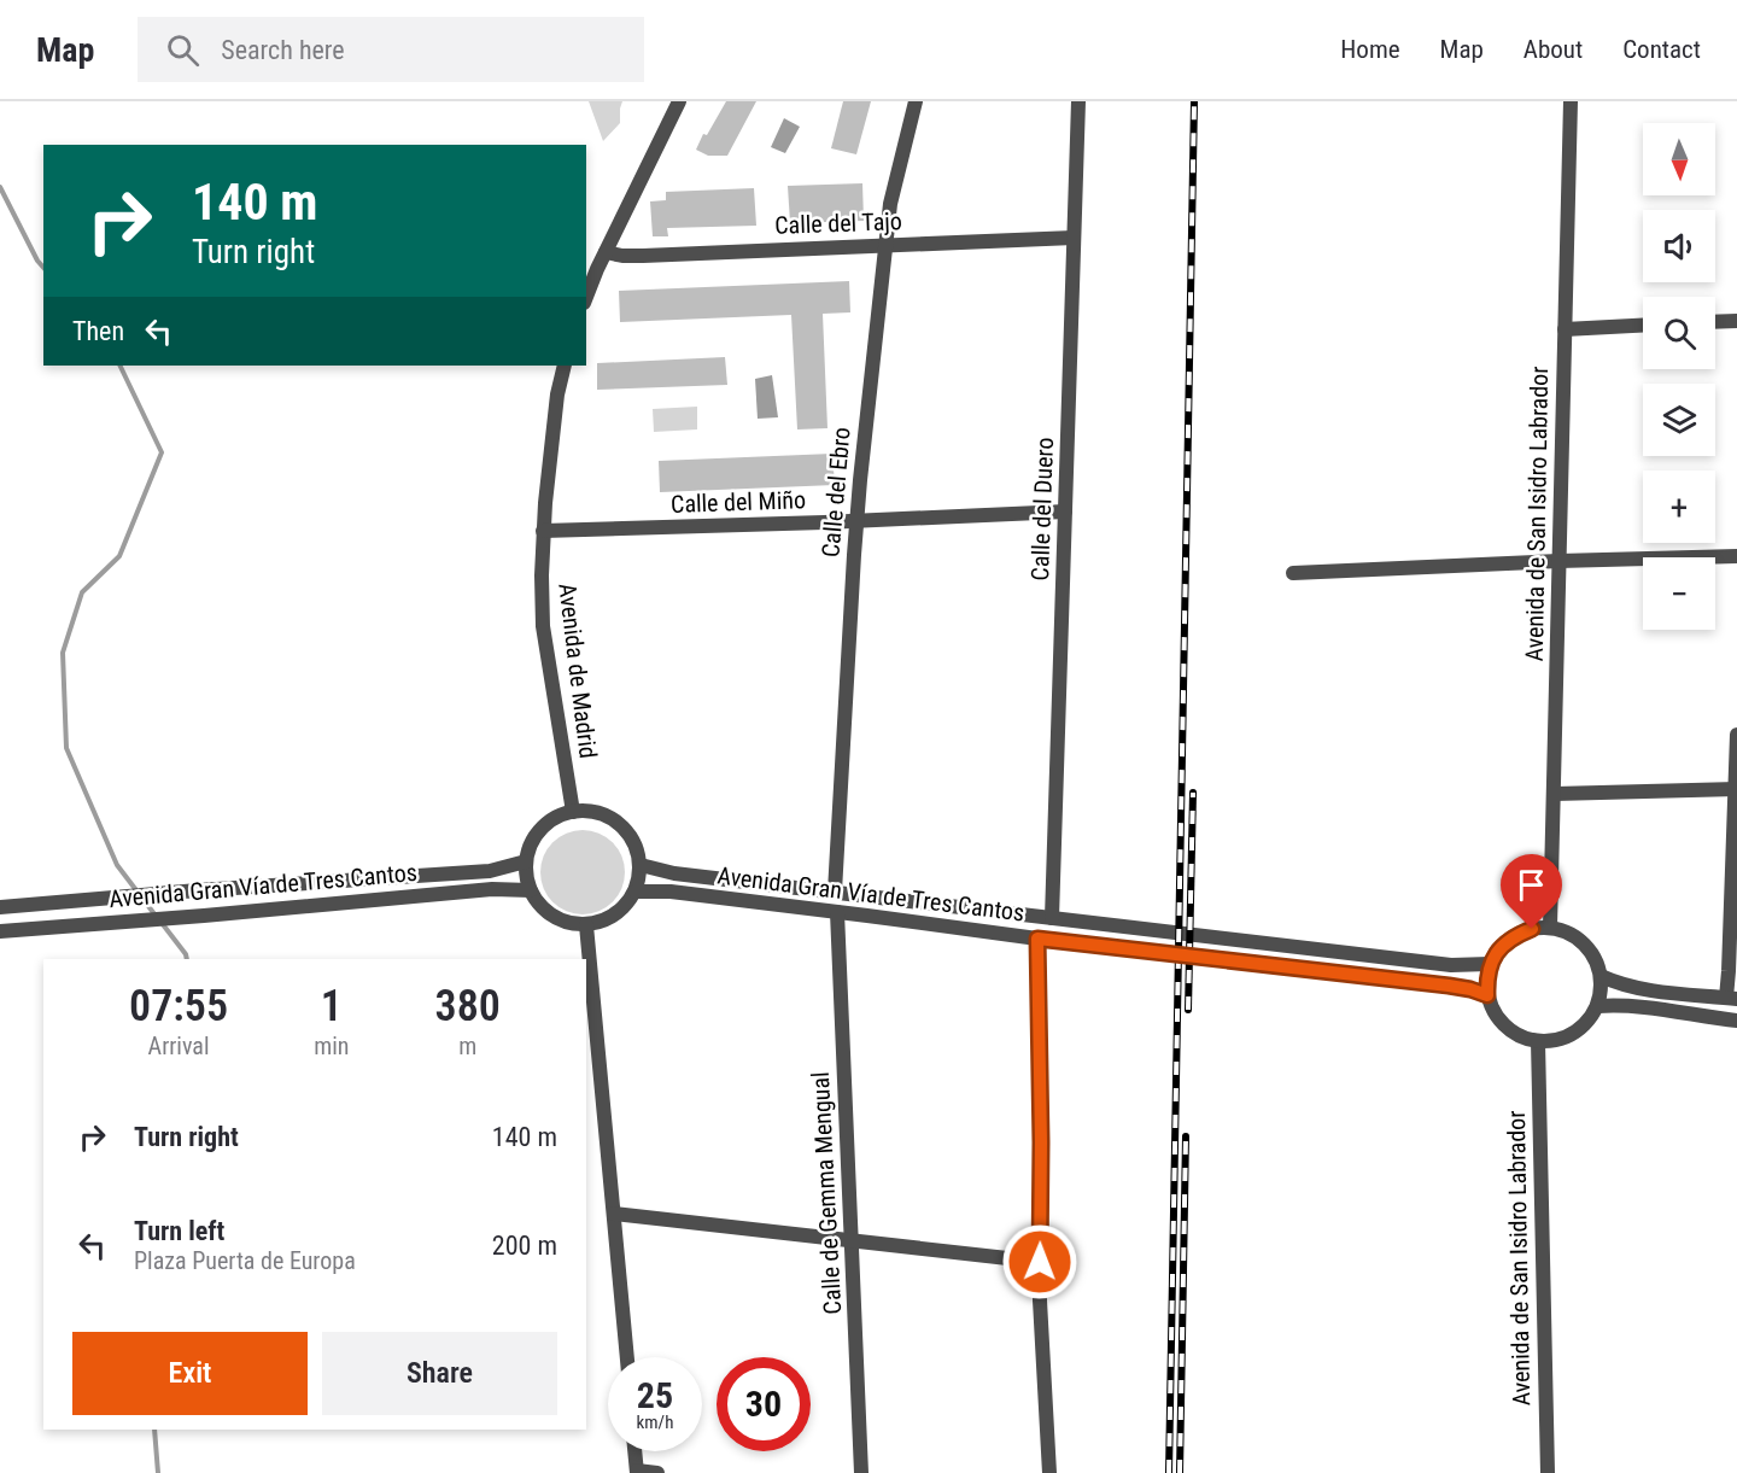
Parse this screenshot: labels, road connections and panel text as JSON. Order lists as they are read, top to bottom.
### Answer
{
  "streets": {
    "street": [
      "Calle del Tajo",
      "Calle del Ebro",
      "Calle del Miño",
      "Calle del Duero",
      "Avenida de San Isidro Labrador",
      "Avenida de Madrid",
      "Avenida Gran Vía de Tres Cantos",
      "Calle de Gemma Mengual"
    ]
  },
  "crossings": [
    ["Calle del Tajo", "Calle del Ebro"],
    ["Calle del Tajo", "Calle del Duero"],
    ["Calle del Ebro", "Calle del Miño"],
    ["Calle del Ebro", "Avenida Gran Vía de Tres Cantos"],
    ["Calle del Miño", "Calle del Duero"],
    ["Calle del Miño", "Avenida de Madrid"],
    ["Calle del Duero", "Avenida Gran Vía de Tres Cantos"],
    ["Avenida de San Isidro Labrador", "Avenida Gran Vía de Tres Cantos"],
    ["Avenida de Madrid", "Avenida Gran Vía de Tres Cantos"],
    ["Avenida Gran Vía de Tres Cantos", "Calle de Gemma Mengual"]
  ],
  "north": "bottom",
  "page": {
    "header": "Map",
    "search": "Search here",
    "nav": [
      "Home",
      "Map",
      "About",
      "Contact"
    ],
    "map_buttons": ["+", "−"],
    "turn": ["140 m", "Turn right"],
    "then": "Then",
    "eta": [
      "07:55",
      "Arrival",
      "1",
      "min",
      "380",
      "m"
    ],
    "list": [
      {
        "name": "Turn right",
        "value": "140 m"
      },
      {
        "name": "Turn left",
        "note": "Plaza Puerta de Europa",
        "value": "200 m"
      }
    ],
    "buttons": ["Exit", "Share"],
    "speed": "25 km/h",
    "limit": "30"
  }
}
